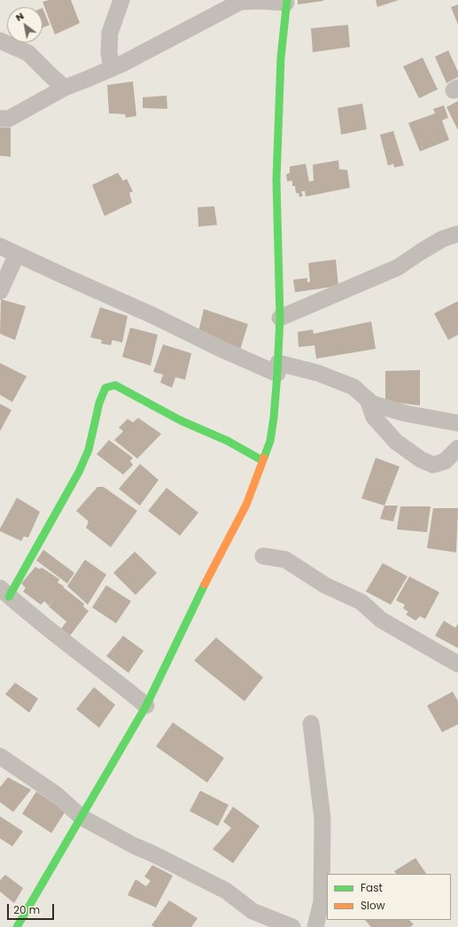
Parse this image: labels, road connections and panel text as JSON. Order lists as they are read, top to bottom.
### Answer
{
  "legend": ["Fast", "Slow"],
  "scale_bar": "20 m",
  "north": "top left"
}
